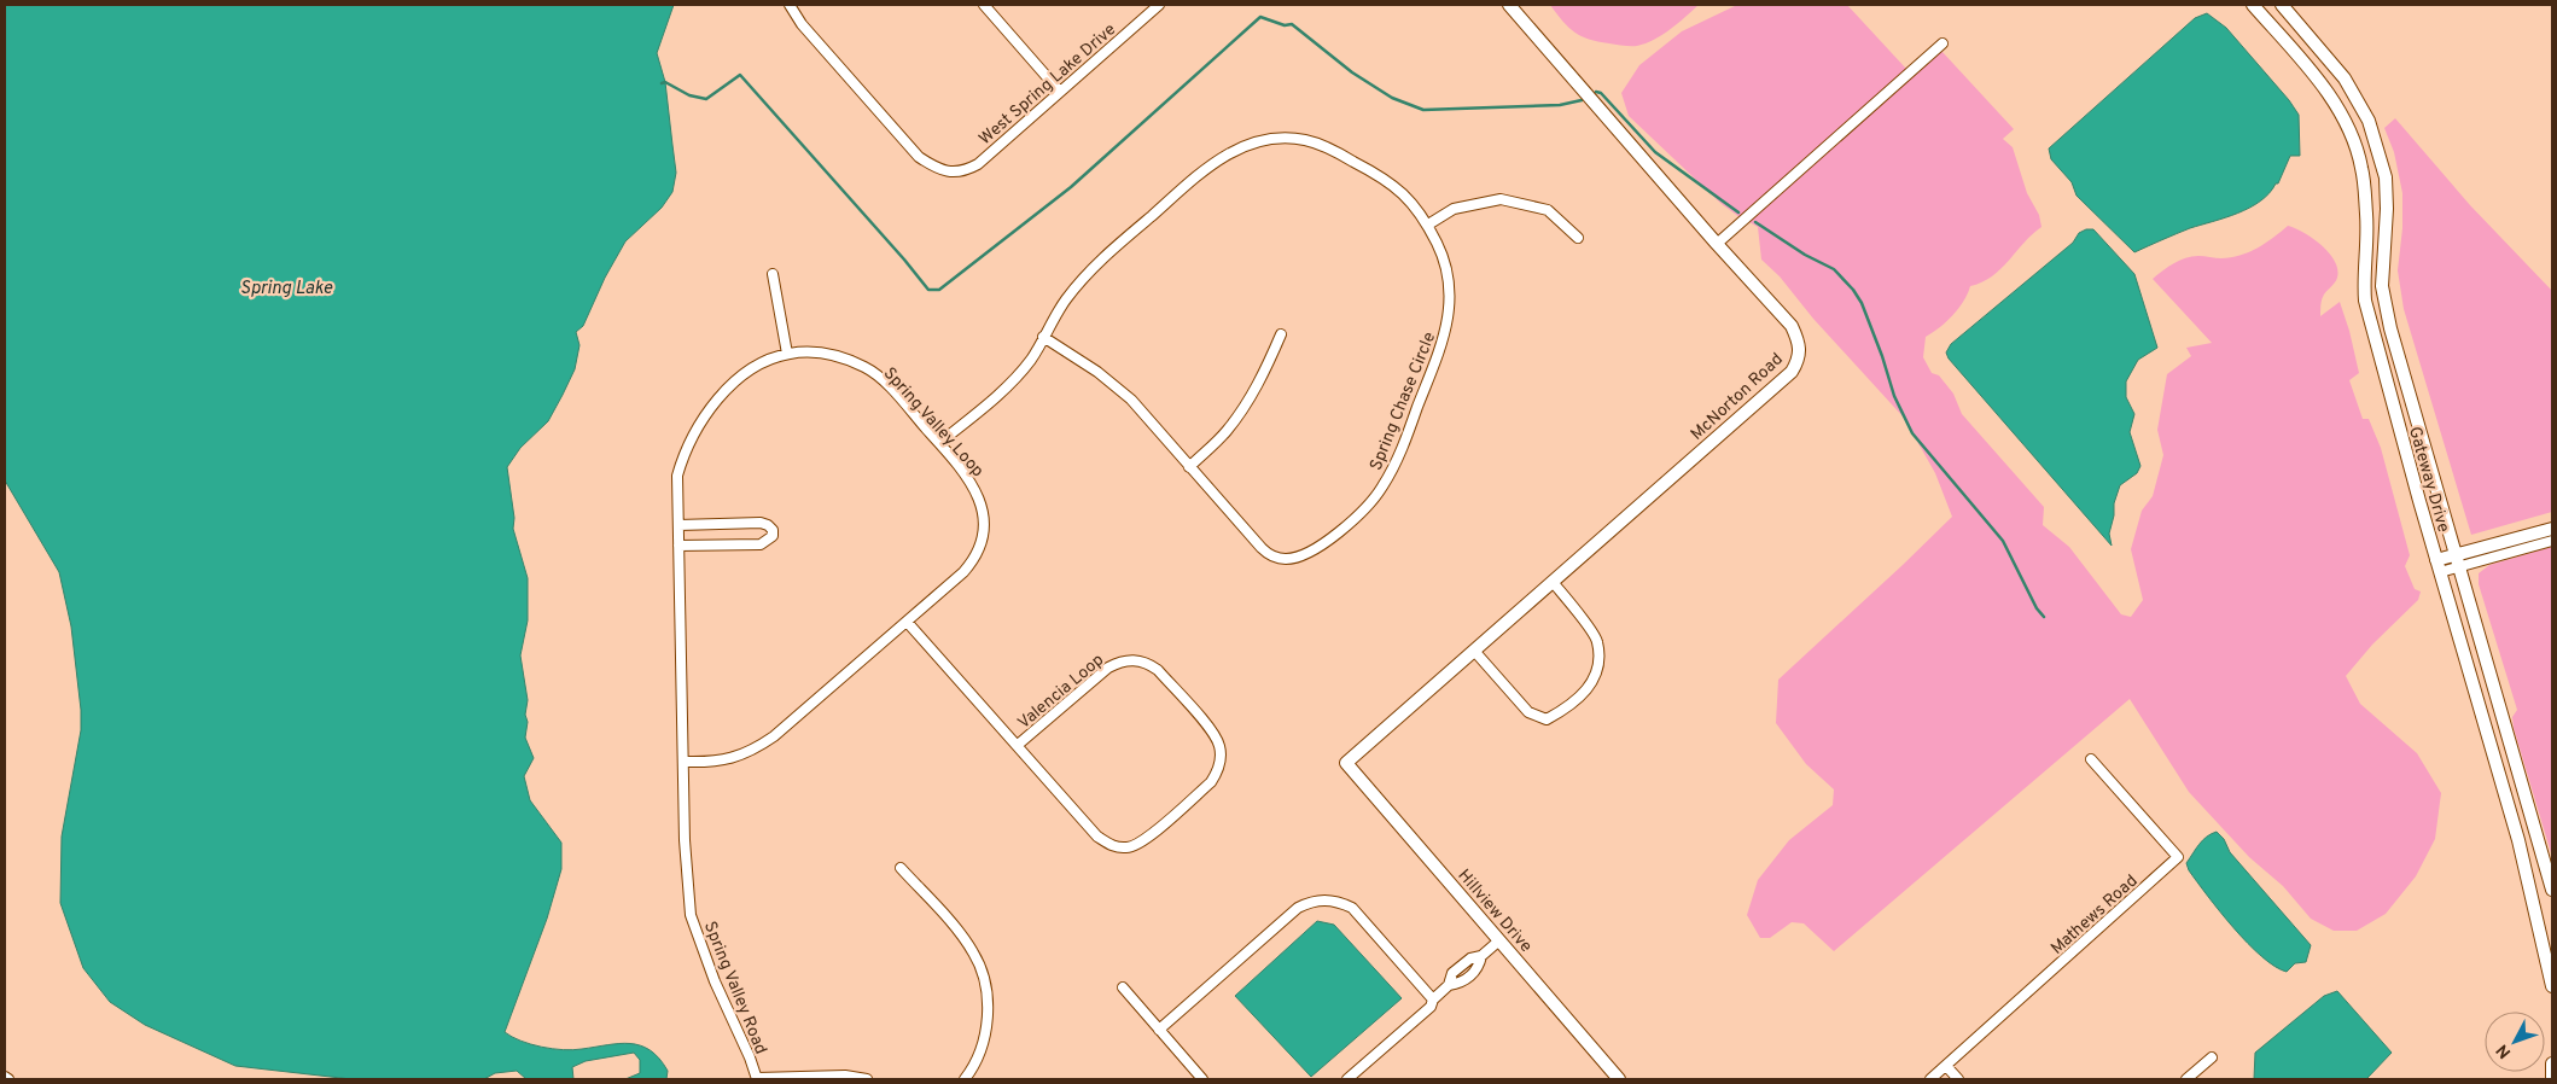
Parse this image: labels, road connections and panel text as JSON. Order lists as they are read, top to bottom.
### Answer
{
  "streets": {
    "street": [
      "West Spring Lake Drive",
      "McNorton Road",
      "Spring Chase Circle",
      "Spring Valley Loop",
      "Gateway Drive",
      "Valencia Loop",
      "Hillview Drive",
      "Mathews Road",
      "Spring Valley Road"
    ]
  },
  "crossings": [
    ["McNorton Road", "Hillview Drive"],
    ["Spring Chase Circle", "Spring Valley Loop"],
    ["Spring Valley Loop", "Valencia Loop"],
    ["Spring Valley Loop", "Spring Valley Road"]
  ],
  "water": ["Spring Lake"],
  "north": "bottom left"
}
